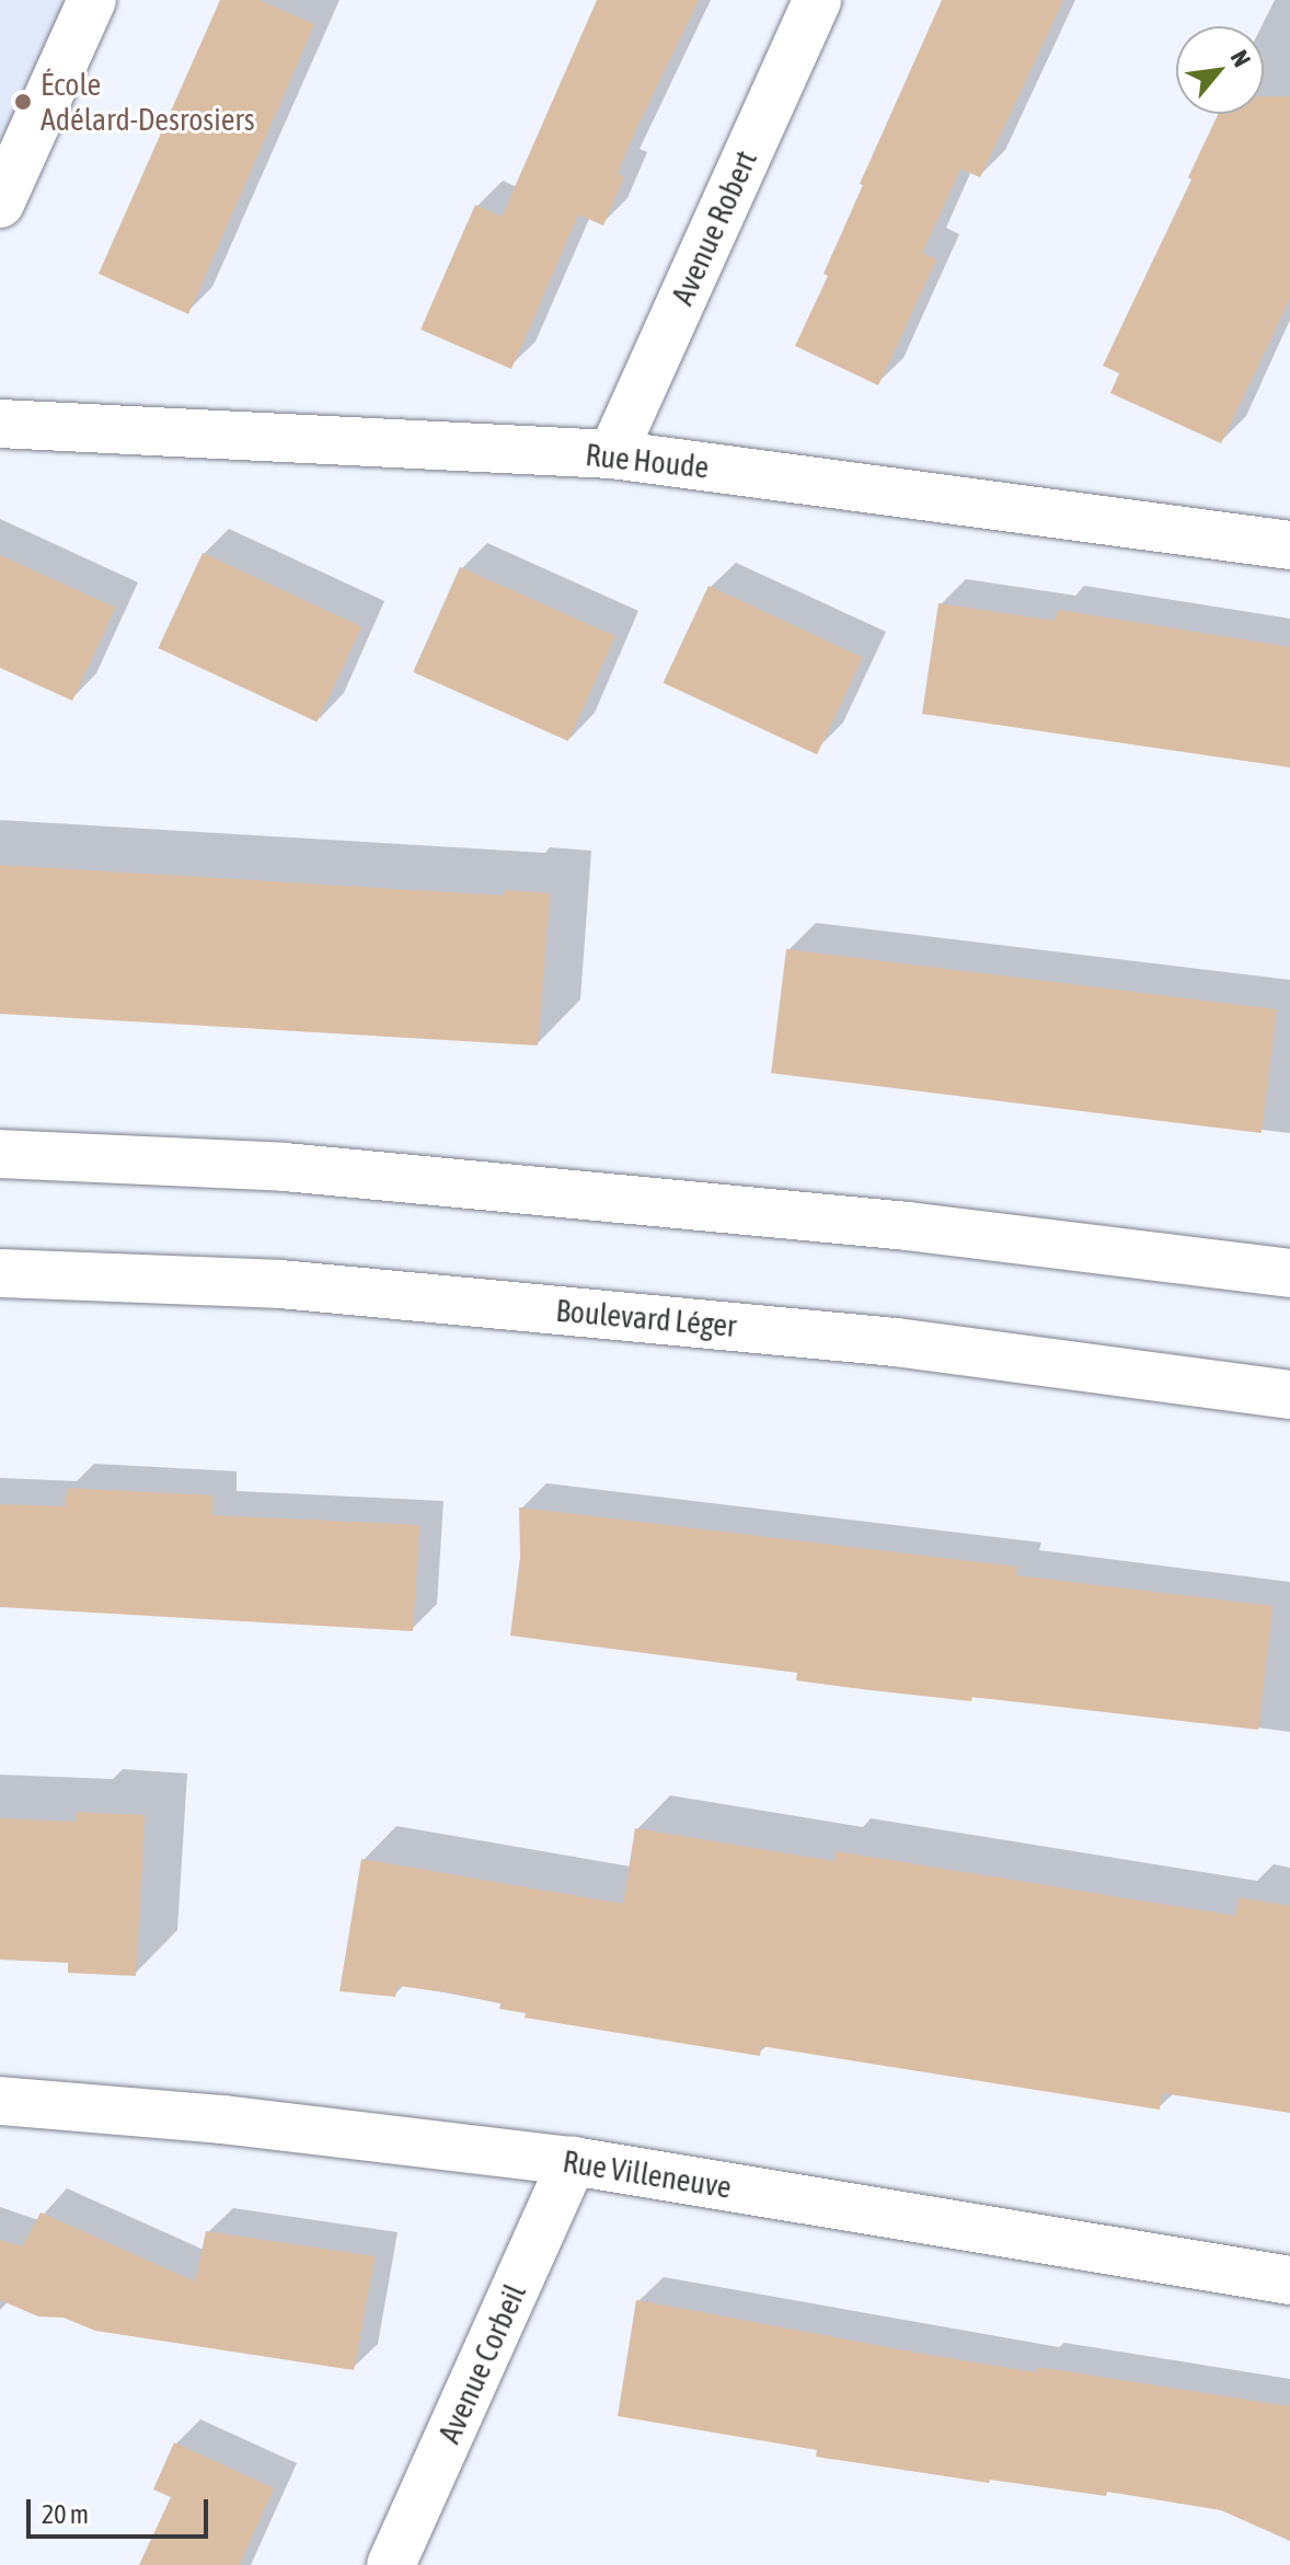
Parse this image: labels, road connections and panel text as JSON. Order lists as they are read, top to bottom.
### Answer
{
  "streets": {
    "street": [
      "Avenue Robert",
      "Rue Houde",
      "Boulevard Léger",
      "Rue Villeneuve",
      "Avenue Corbeil"
    ]
  },
  "crossings": [
    ["Avenue Robert", "Rue Houde"],
    ["Rue Villeneuve", "Avenue Corbeil"]
  ],
  "places": ["École Adélard-Desrosiers"],
  "scale_bar": "20 m",
  "north": "top right"
}
